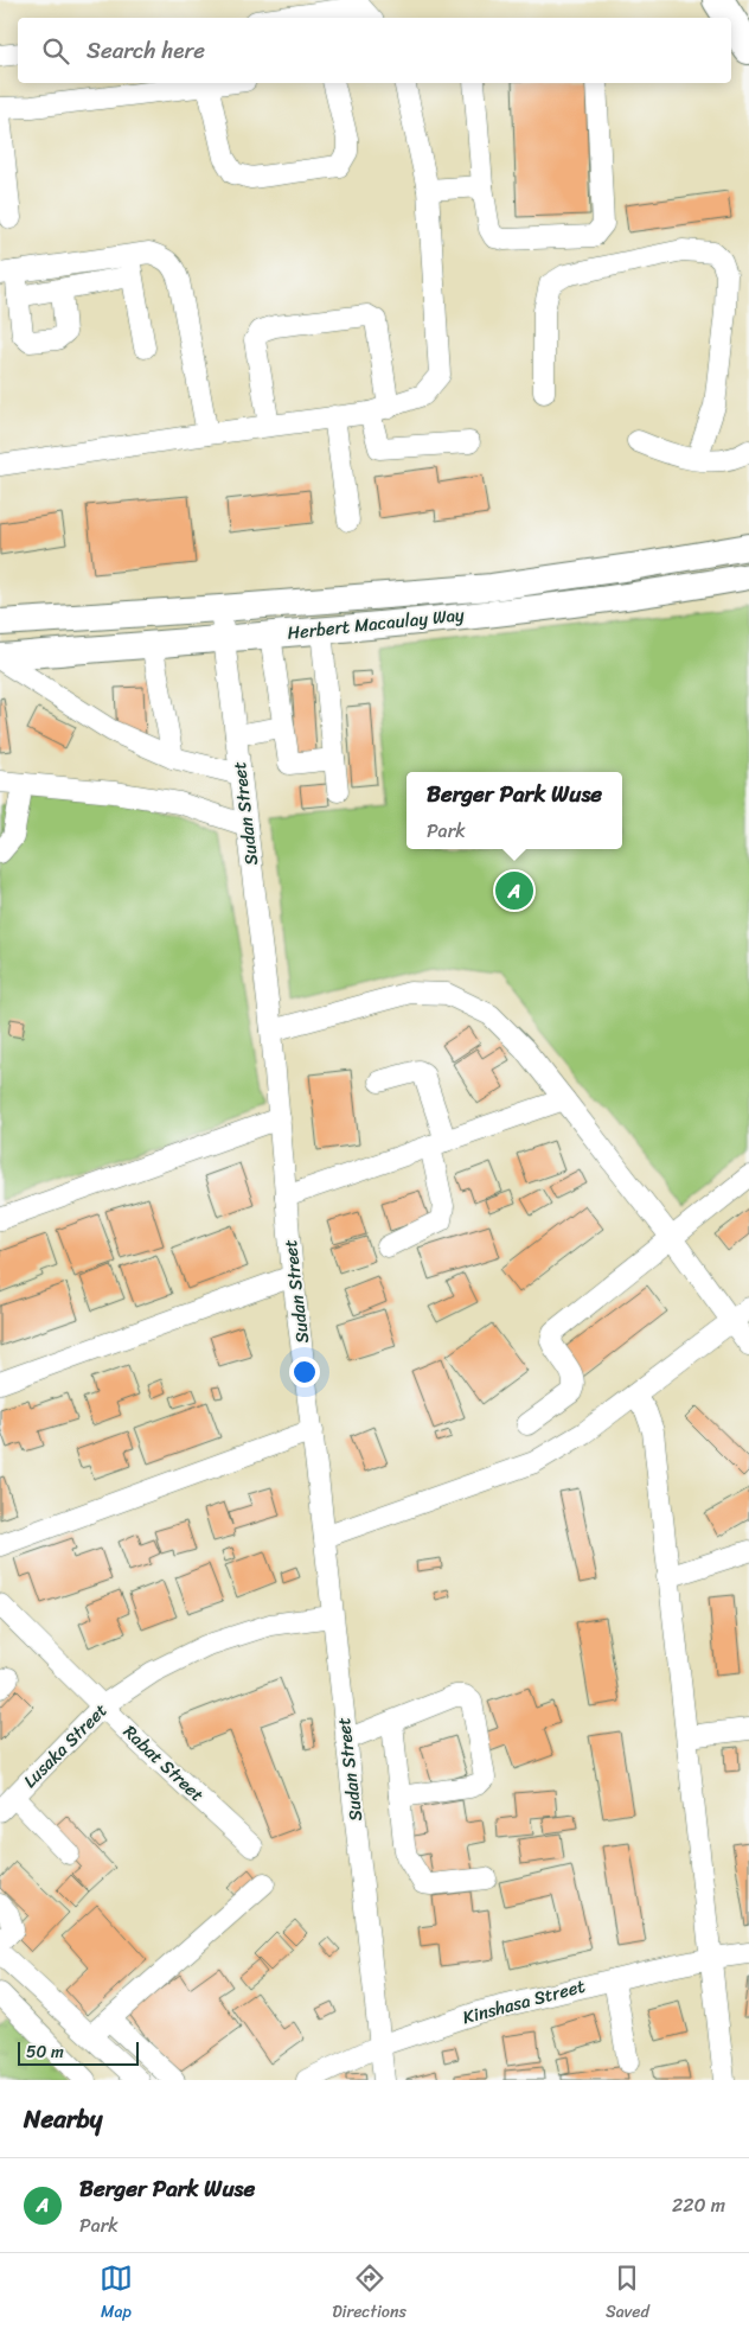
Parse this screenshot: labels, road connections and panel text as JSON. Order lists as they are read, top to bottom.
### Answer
{
  "streets": {
    "main road": ["Herbert Macaulay Way"],
    "street": [
      "Sudan Street",
      "Lusaka Street",
      "Rabat Street",
      "Kinshasa Street"
    ]
  },
  "crossings": [
    ["Herbert Macaulay Way", "Sudan Street"],
    ["Sudan Street", "Lusaka Street"],
    ["Sudan Street", "Kinshasa Street"],
    ["Lusaka Street", "Rabat Street"]
  ],
  "scale_bar": "50 m",
  "page": {
    "search": "Search here",
    "popup": ["Berger Park Wuse", "Park"],
    "pins": "A",
    "scale": "50 m",
    "heading": "Nearby",
    "list": [
      {
        "mark": "A",
        "name": "Berger Park Wuse",
        "note": "Park",
        "value": "220 m"
      }
    ],
    "nav": ["Map", "Directions", "Saved"]
  }
}
